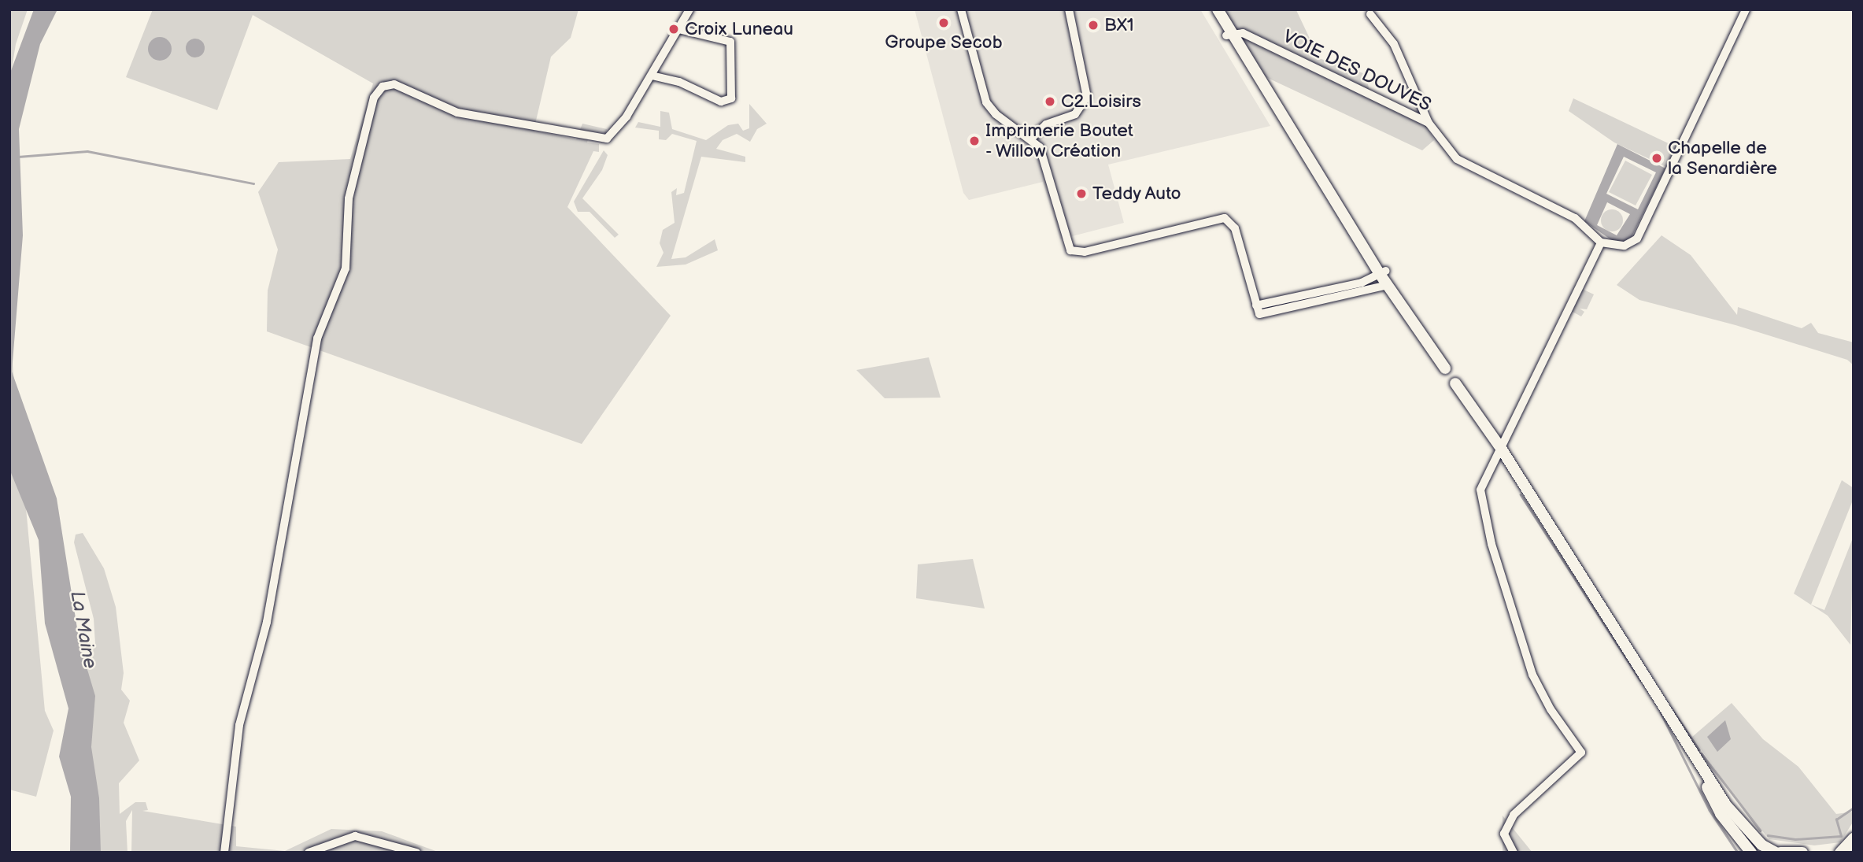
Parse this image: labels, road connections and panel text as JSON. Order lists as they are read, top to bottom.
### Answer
{
  "streets": {
    "street": ["VOIE DES DOUVES"]
  },
  "water": ["La Maine"],
  "places": [
    "Groupe Secob",
    "BX1",
    "Croix Luneau",
    "C2.Loisirs",
    "Imprimerie Boutet - Willow Création",
    "Chapelle de la Senardière",
    "Teddy Auto"
  ]
}
